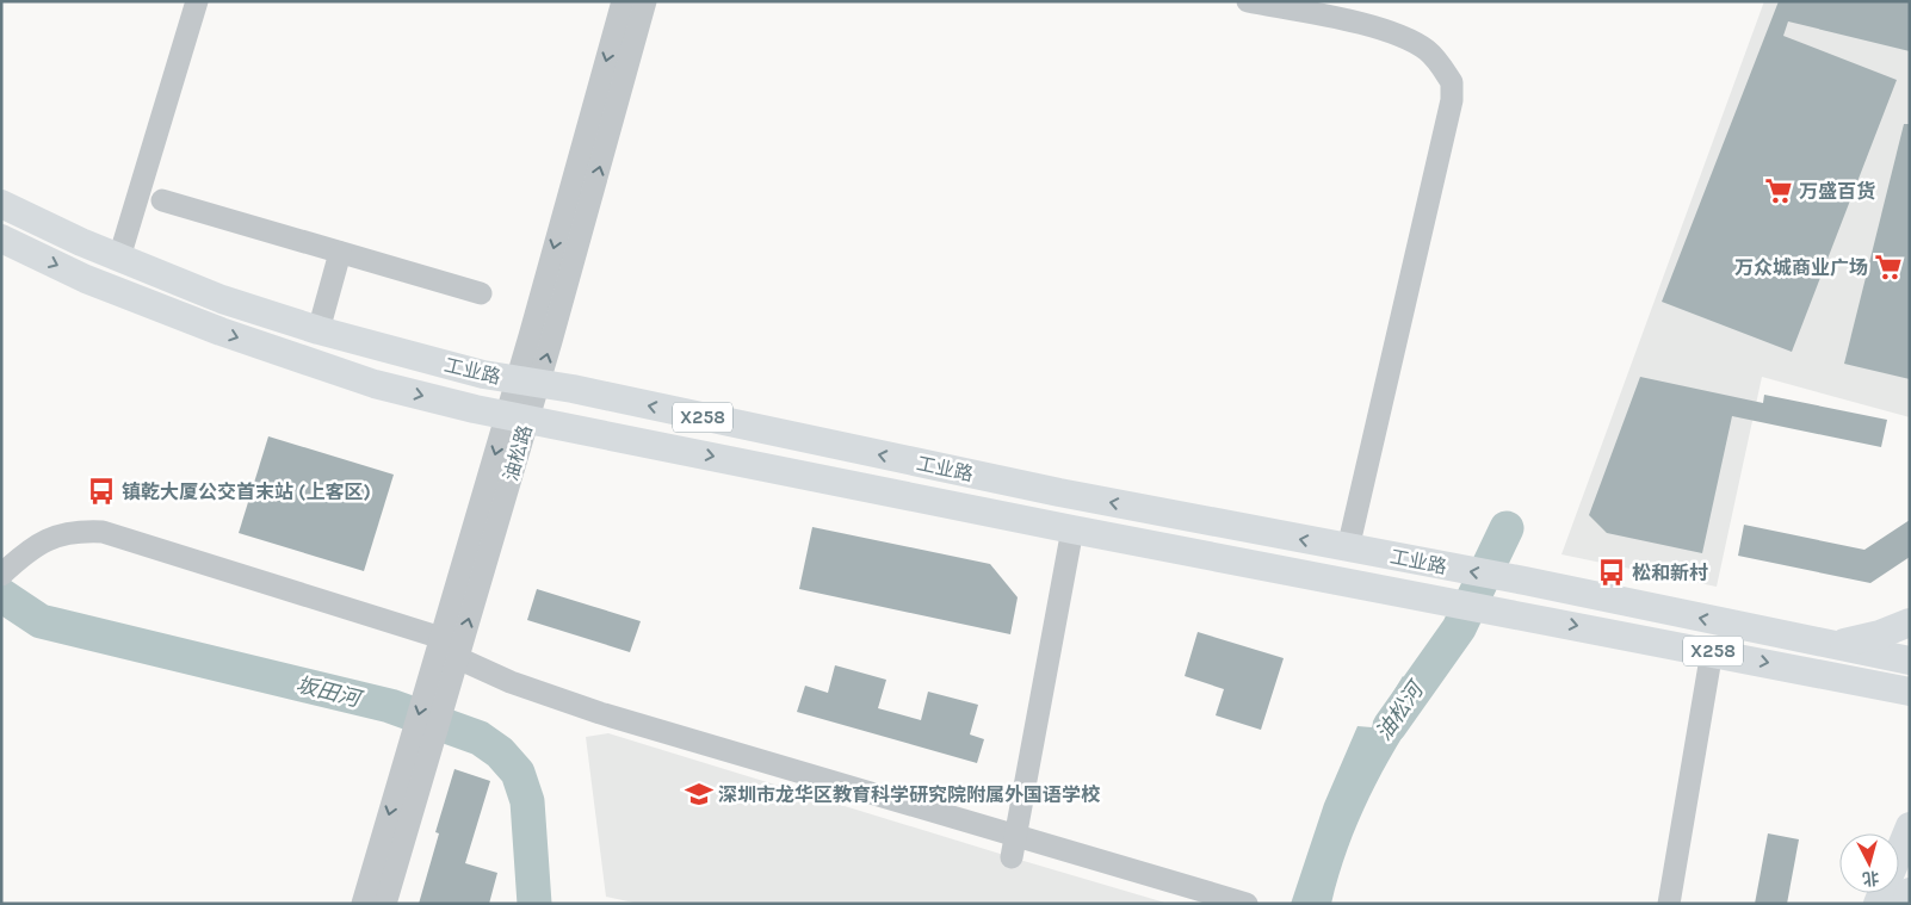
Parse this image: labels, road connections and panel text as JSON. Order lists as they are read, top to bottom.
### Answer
{
  "streets": {
    "main road": ["工业路", "X258"],
    "street": ["油松路"]
  },
  "crossings": [
    ["工业路", "油松路"]
  ],
  "water": ["坂田河", "油松河"],
  "places": {
    "supermarket": ["万盛百货", "万众城商业广场"],
    "bus stop": ["镇乾大厦公交首末站 (上客区)", "松和新村"],
    "school or university": ["深圳市龙华区教育科学研究院附属外国语学校"]
  },
  "north": "bottom"
}
